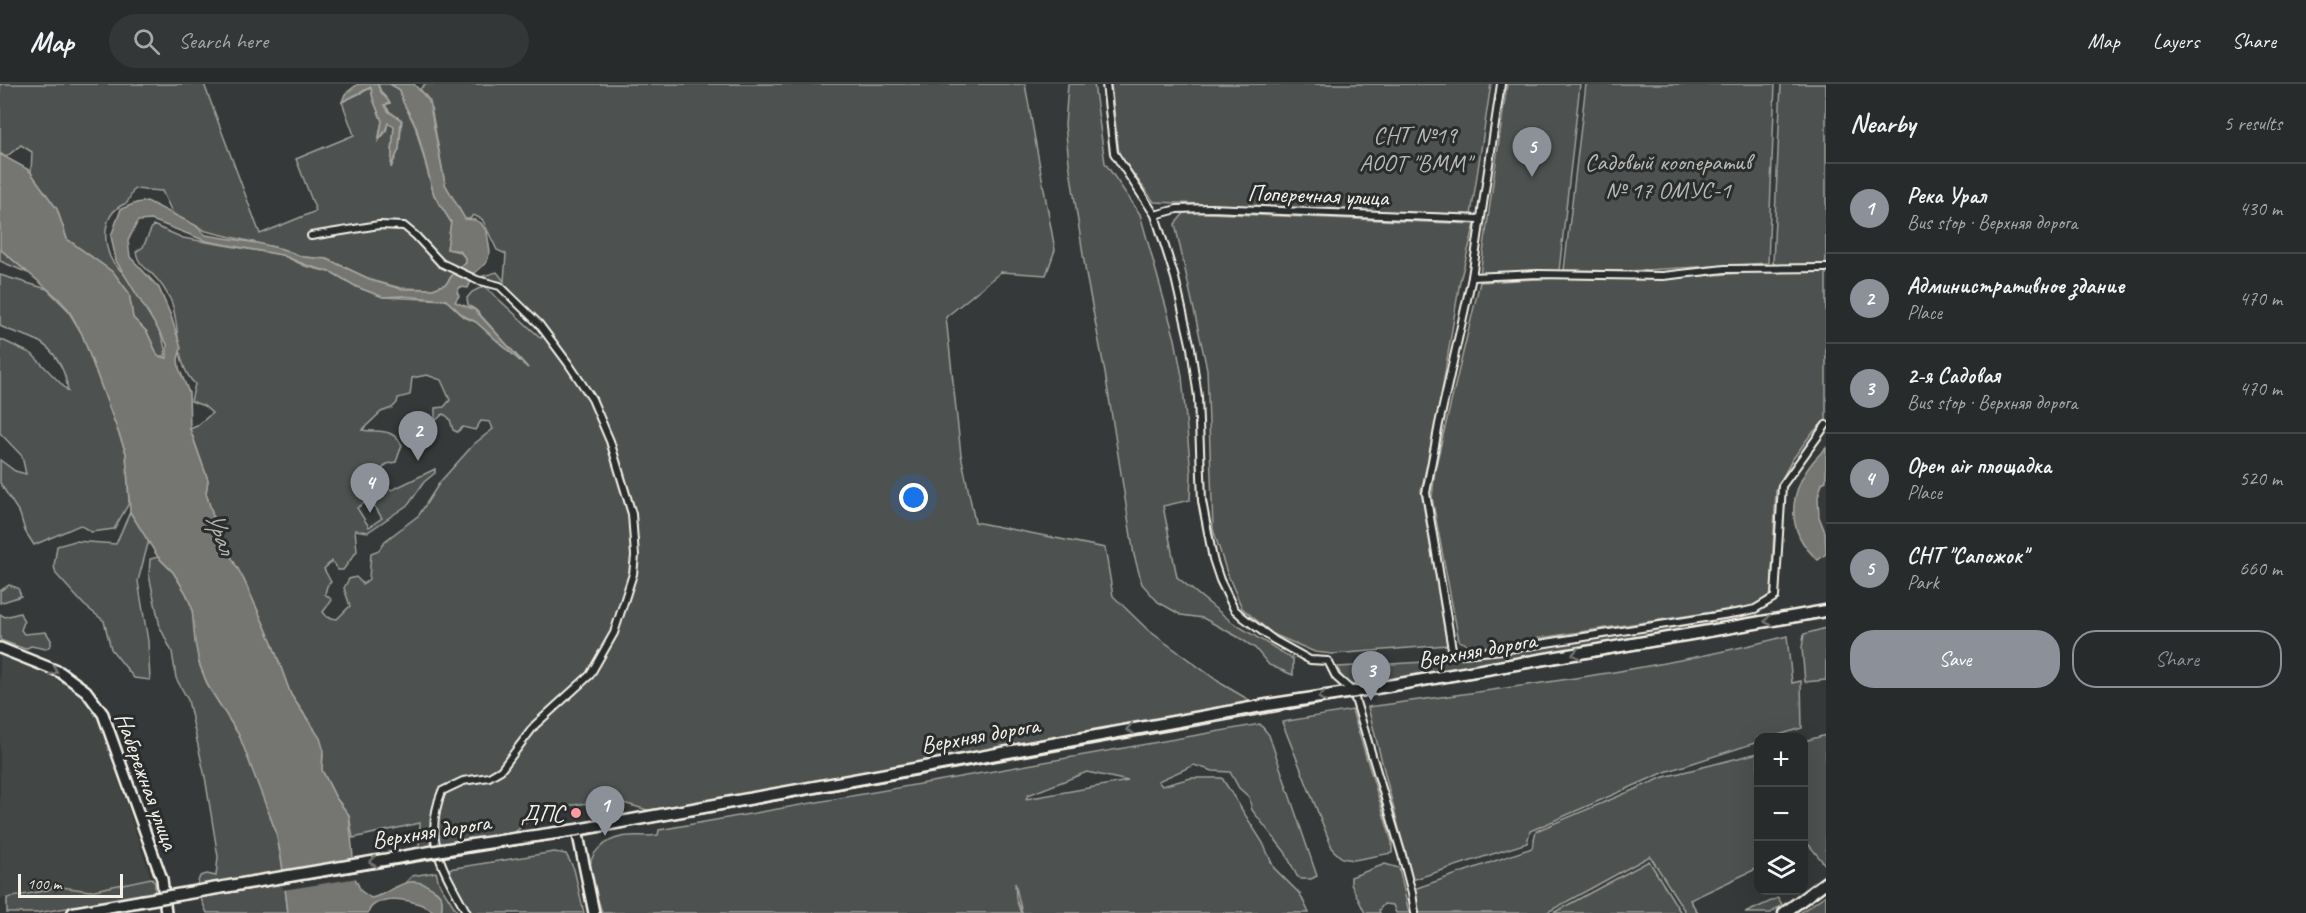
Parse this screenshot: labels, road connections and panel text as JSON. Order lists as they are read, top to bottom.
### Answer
{
  "streets": {
    "main road": ["Верхняя дорога", "Набережная улица"],
    "street": ["Поперечная улица"]
  },
  "one_way": ["Верхняя дорога", "Набережная улица"],
  "water": ["Урал"],
  "parks": ["СНТ №19 АООТ \"ВММ\"", "Садовый кооператив № 17 ОМУС-1"],
  "places": ["ДПС"],
  "scale_bar": "100 m",
  "page": {
    "header": "Map",
    "search": "Search here",
    "nav": ["Map", "Layers", "Share"],
    "heading": ["Nearby", "5 results"],
    "pins": [
      "5",
      "2",
      "4",
      "3",
      "1"
    ],
    "list": [
      {
        "mark": "1",
        "name": "Река Урал",
        "note": "Bus stop · Верхняя дорога",
        "value": "430 m"
      },
      {
        "mark": "2",
        "name": "Административное здание",
        "note": "Place",
        "value": "470 m"
      },
      {
        "mark": "3",
        "name": "2-я Садовая",
        "note": "Bus stop · Верхняя дорога",
        "value": "470 m"
      },
      {
        "mark": "4",
        "name": "Open air площадка",
        "note": "Place",
        "value": "520 m"
      },
      {
        "mark": "5",
        "name": "СНТ \"Сапожок\"",
        "note": "Park",
        "value": "660 m"
      }
    ],
    "buttons": ["Save", "Share"],
    "map_buttons": ["+", "−"],
    "scale": "100 m"
  }
}
